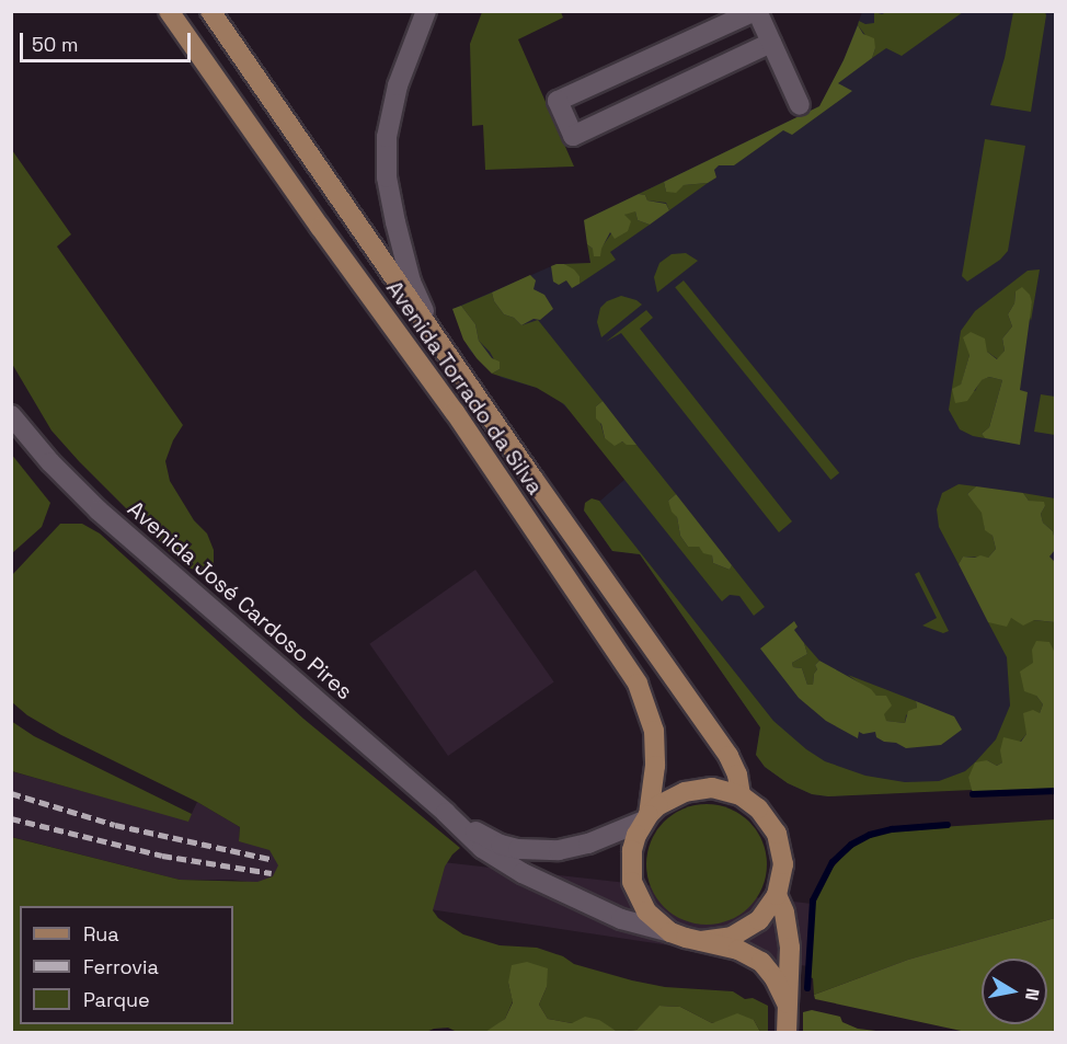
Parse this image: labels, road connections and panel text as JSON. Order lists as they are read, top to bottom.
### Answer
{
  "streets": {
    "main road": ["Avenida Torrado da Silva"],
    "street": ["Avenida José Cardoso Pires"]
  },
  "crossings": [
    ["Avenida Torrado da Silva", "Avenida José Cardoso Pires"]
  ],
  "legend": ["Rua", "Ferrovia", "Parque"],
  "scale_bar": "50 m",
  "north": "right"
}
